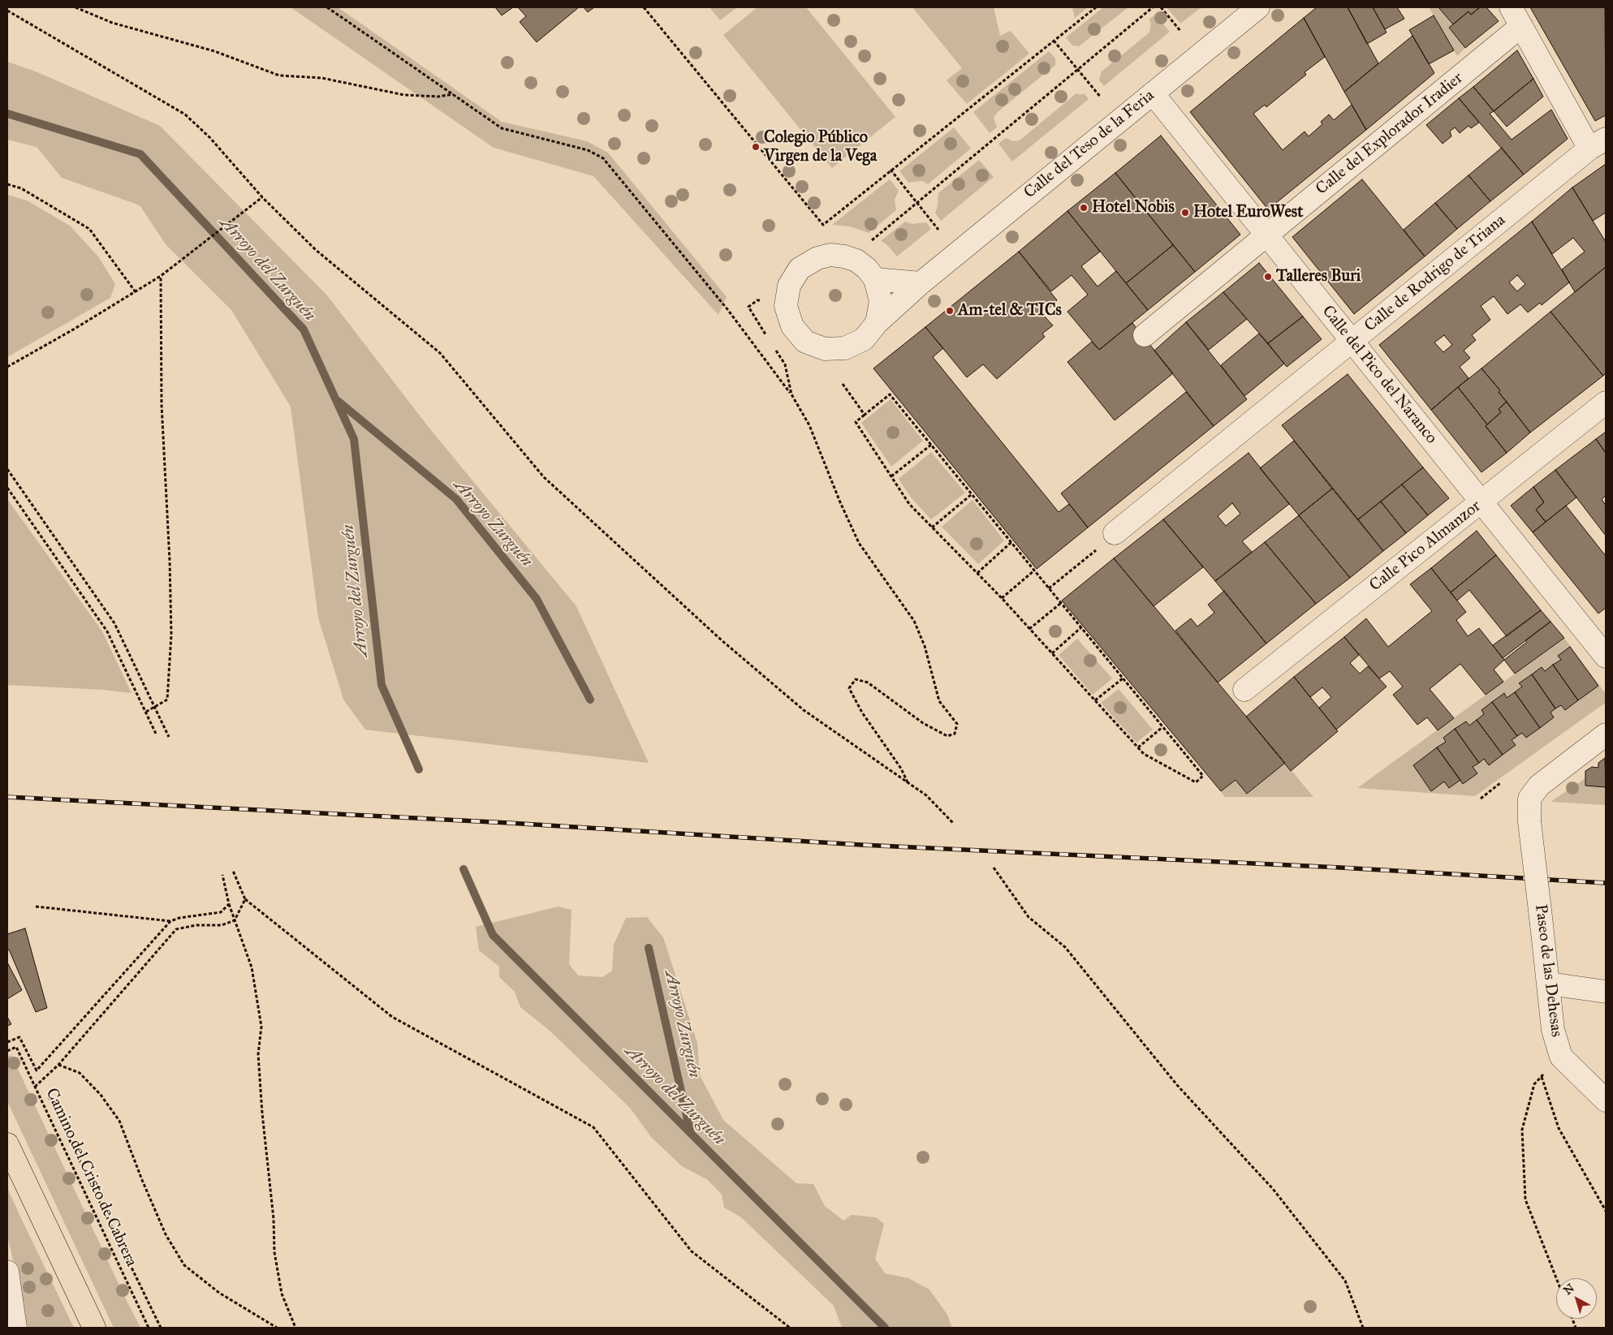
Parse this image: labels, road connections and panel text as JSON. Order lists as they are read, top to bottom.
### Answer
{
  "streets": {
    "street": [
      "Calle del Explorador Iradier",
      "Calle del Teso de la Feria",
      "Calle de Rodrigo de Triana",
      "Calle del Pico del Naranco",
      "Calle Pico Almanzor",
      "Paseo de las Dehesas"
    ],
    "path": ["Camino del Cristo de Cabrera"]
  },
  "crossings": [
    ["Calle del Explorador Iradier", "Calle del Pico del Naranco"],
    ["Calle del Teso de la Feria", "Calle del Pico del Naranco"],
    ["Calle de Rodrigo de Triana", "Calle del Pico del Naranco"],
    ["Calle del Pico del Naranco", "Calle Pico Almanzor"]
  ],
  "water": ["Arroyo del Zurguén", "Arroyo Zurguén"],
  "places": [
    "Colegio Público Virgen de la Vega",
    "Hotel Nobis",
    "Hotel EuroWest",
    "Talleres Buri",
    "Am-tel & TICs"
  ],
  "north": "top left"
}
